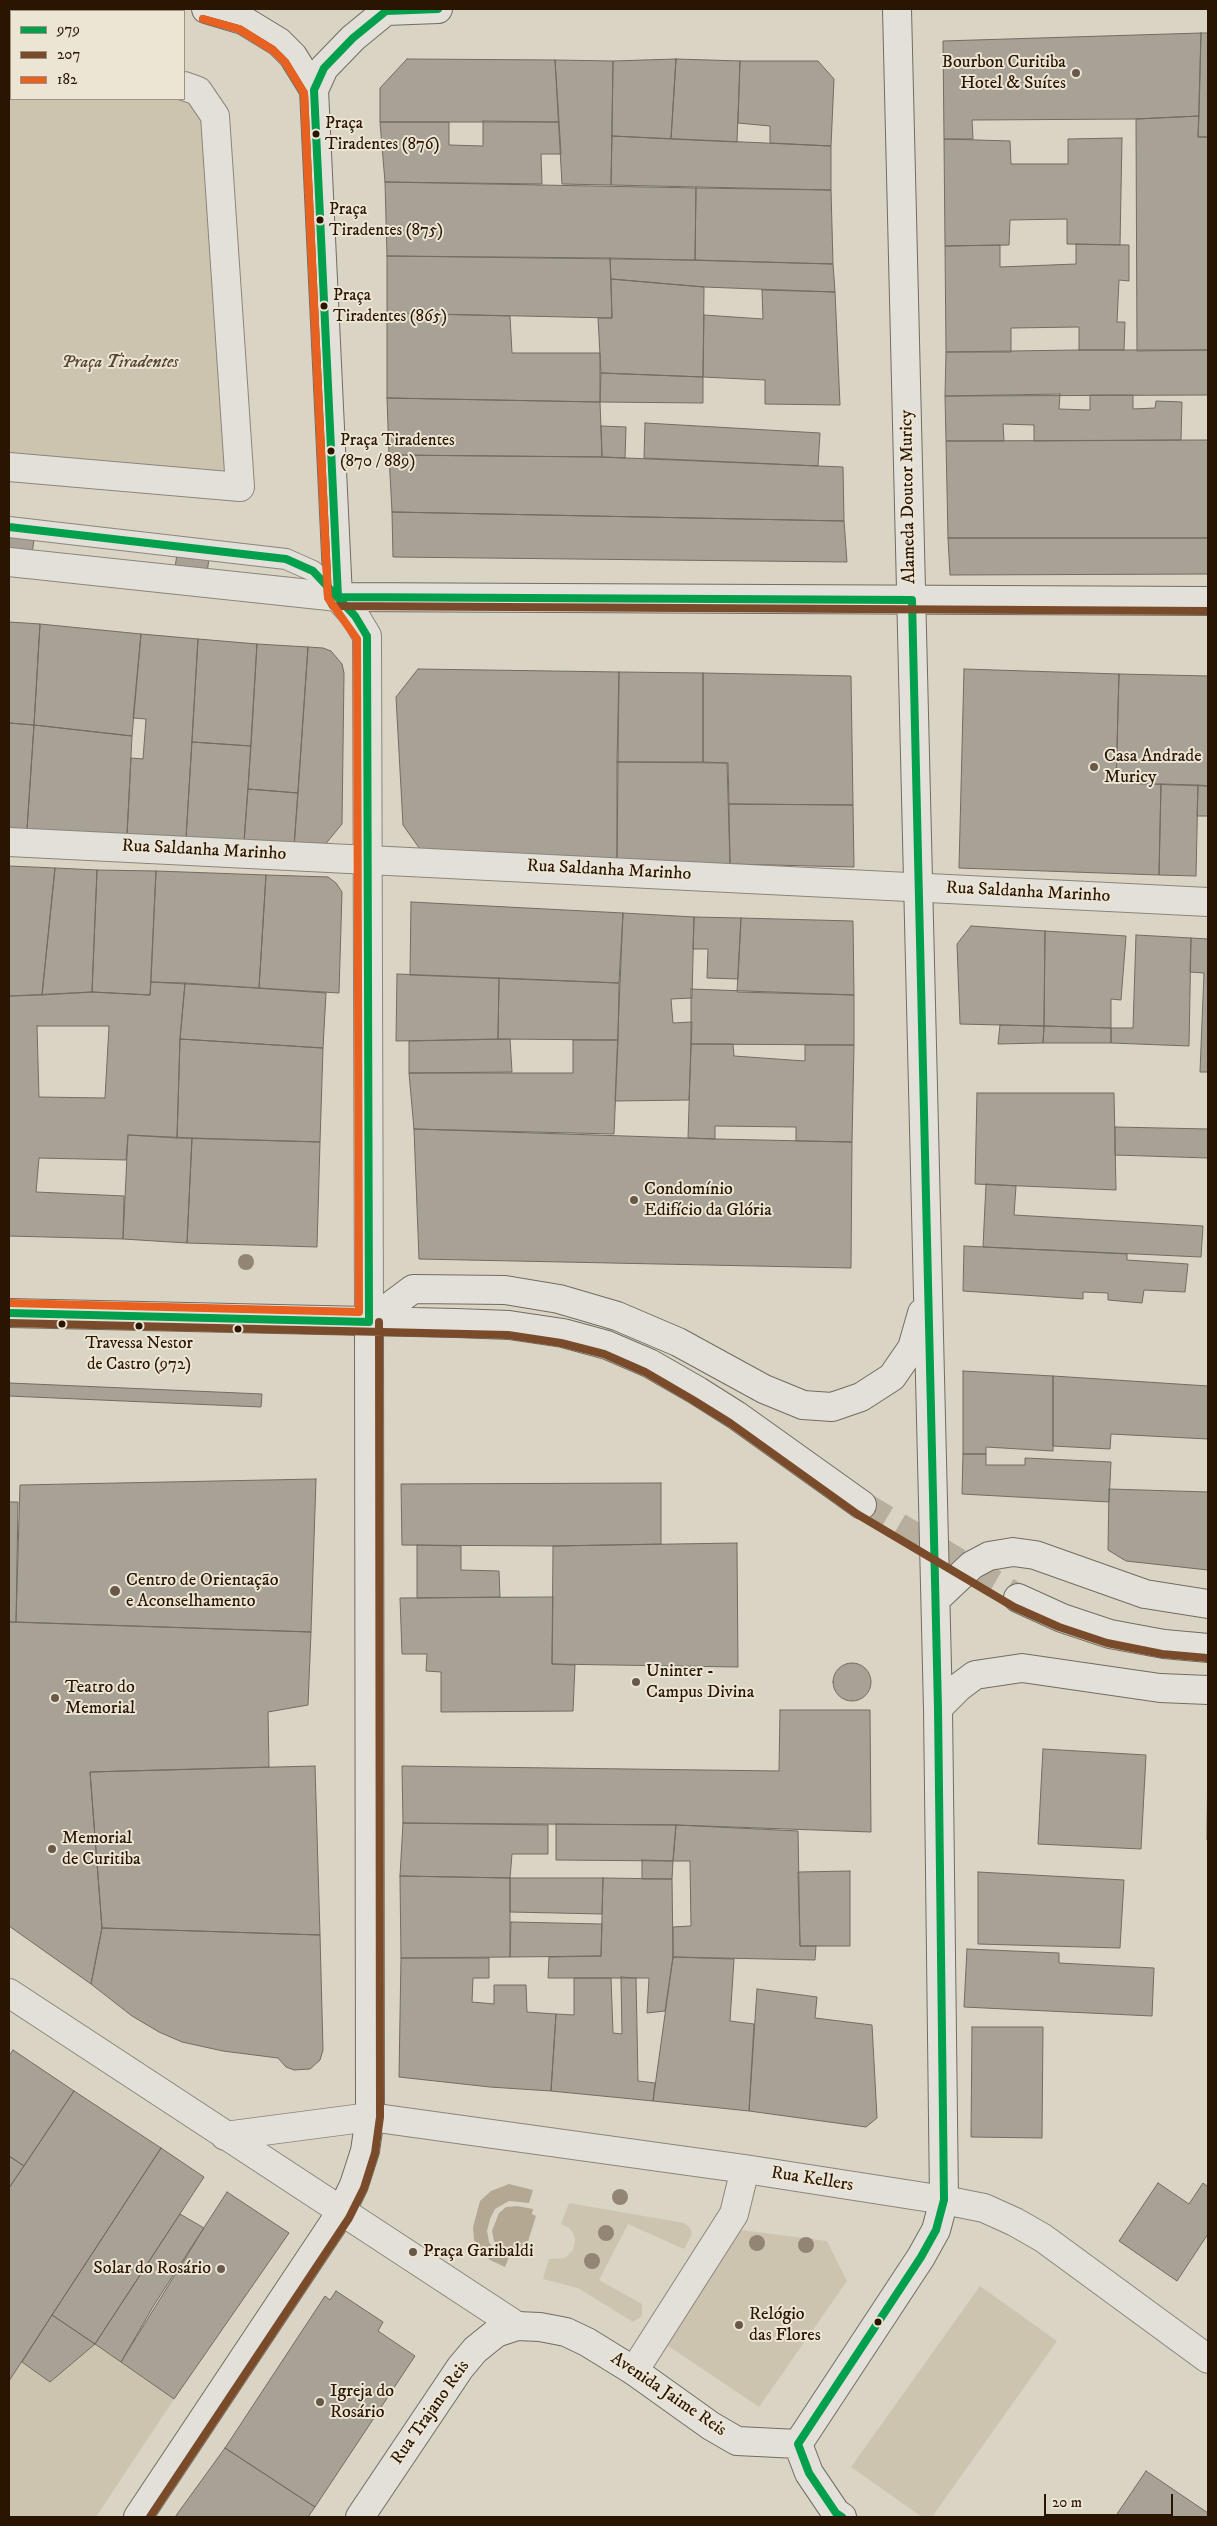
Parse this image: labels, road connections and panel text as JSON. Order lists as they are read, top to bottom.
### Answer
{
  "streets": {
    "street": [
      "Alameda Doutor Muricy",
      "Rua Saldanha Marinho",
      "Rua Kellers",
      "Avenida Jaime Reis",
      "Rua Trajano Reis"
    ]
  },
  "crossings": [
    ["Alameda Doutor Muricy", "Rua Saldanha Marinho"],
    ["Alameda Doutor Muricy", "Rua Kellers"],
    ["Alameda Doutor Muricy", "Avenida Jaime Reis"],
    ["Avenida Jaime Reis", "Rua Trajano Reis"]
  ],
  "parks": ["Praça Tiradentes"],
  "places": [
    "Bourbon Curitiba Hotel & Suítes",
    "Praça Tiradentes (876)",
    "Praça Tiradentes (875)",
    "Praça Tiradentes (865)",
    "Praça Tiradentes (870 / 889)",
    "Casa Andrade Muricy",
    "Condomínio Edifício da Glória",
    "Travessa Nestor de Castro (972)",
    "Centro de Orientação e Aconselhamento",
    "Uninter - Campus Divina",
    "Teatro do Memorial",
    "Memorial de Curitiba",
    "Praça Garibaldi",
    "Solar do Rosário",
    "Relógio das Flores",
    "Igreja do Rosário"
  ],
  "lines": ["transit line 979", "transit line 207", "transit line 182"],
  "legend": ["979", "207", "182"],
  "scale_bar": "20 m"
}
